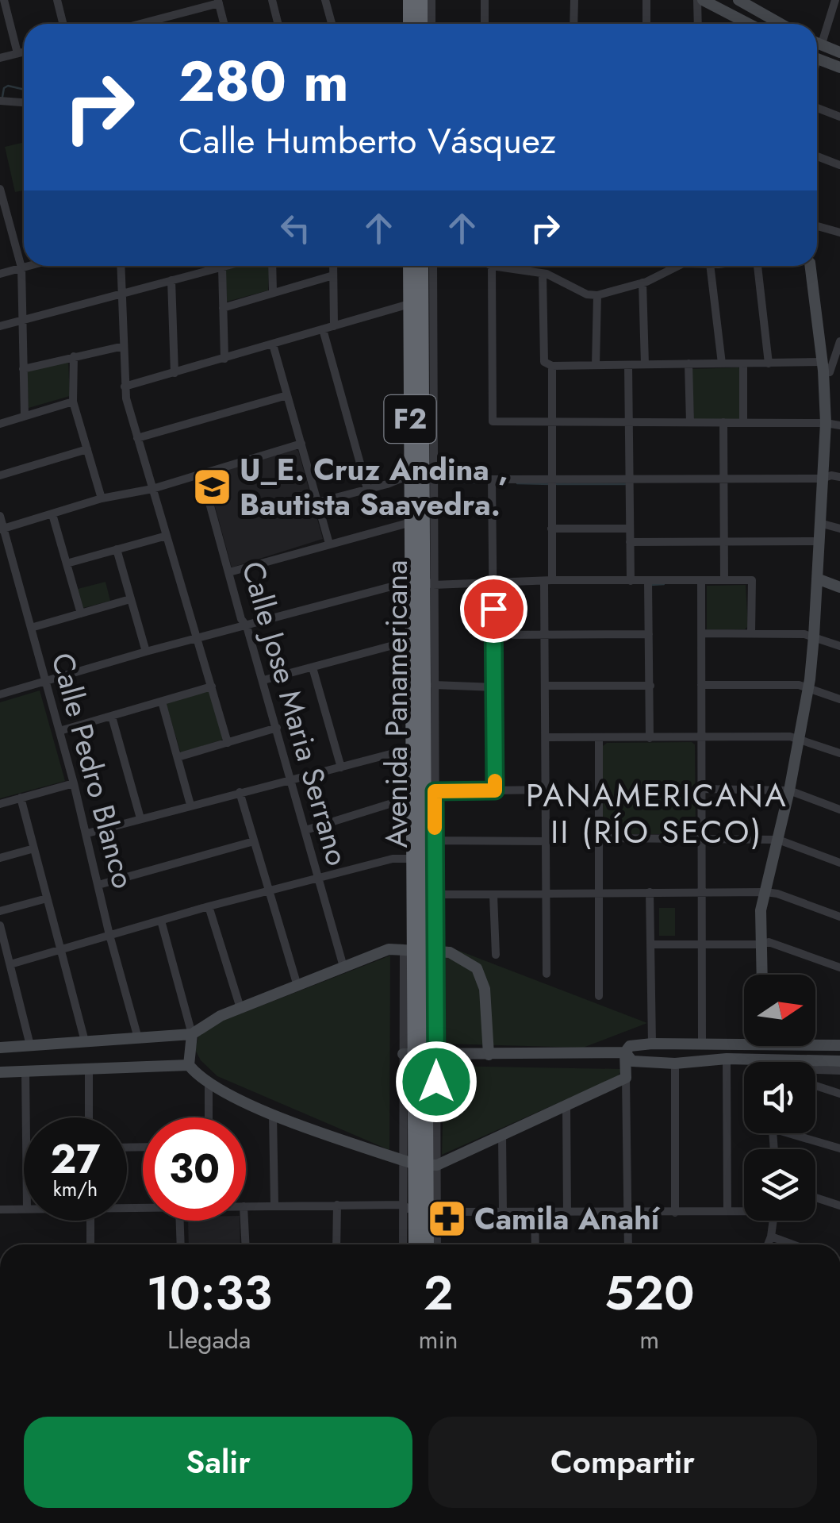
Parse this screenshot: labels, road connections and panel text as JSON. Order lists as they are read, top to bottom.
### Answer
{
  "streets": {
    "highway": ["F2", "Avenida Panamericana"],
    "street": ["Calle Jose Maria Serrano", "Calle Pedro Blanco"]
  },
  "crossings": [
    ["F2", "Avenida Panamericana"]
  ],
  "districts": ["PANAMERICANA II (RÍO SECO)"],
  "places": {
    "school or university": ["U_E. Cruz Andina , Bautista Saavedra."],
    "pharmacy": ["Camila Anahí"]
  },
  "north": "right",
  "page": {
    "turn": ["280 m", "Calle Humberto Vásquez"],
    "speed": "27 km/h",
    "limit": "30",
    "eta": [
      "10:33",
      "Llegada",
      "2",
      "min",
      "520",
      "m"
    ],
    "buttons": ["Salir", "Compartir"]
  }
}
